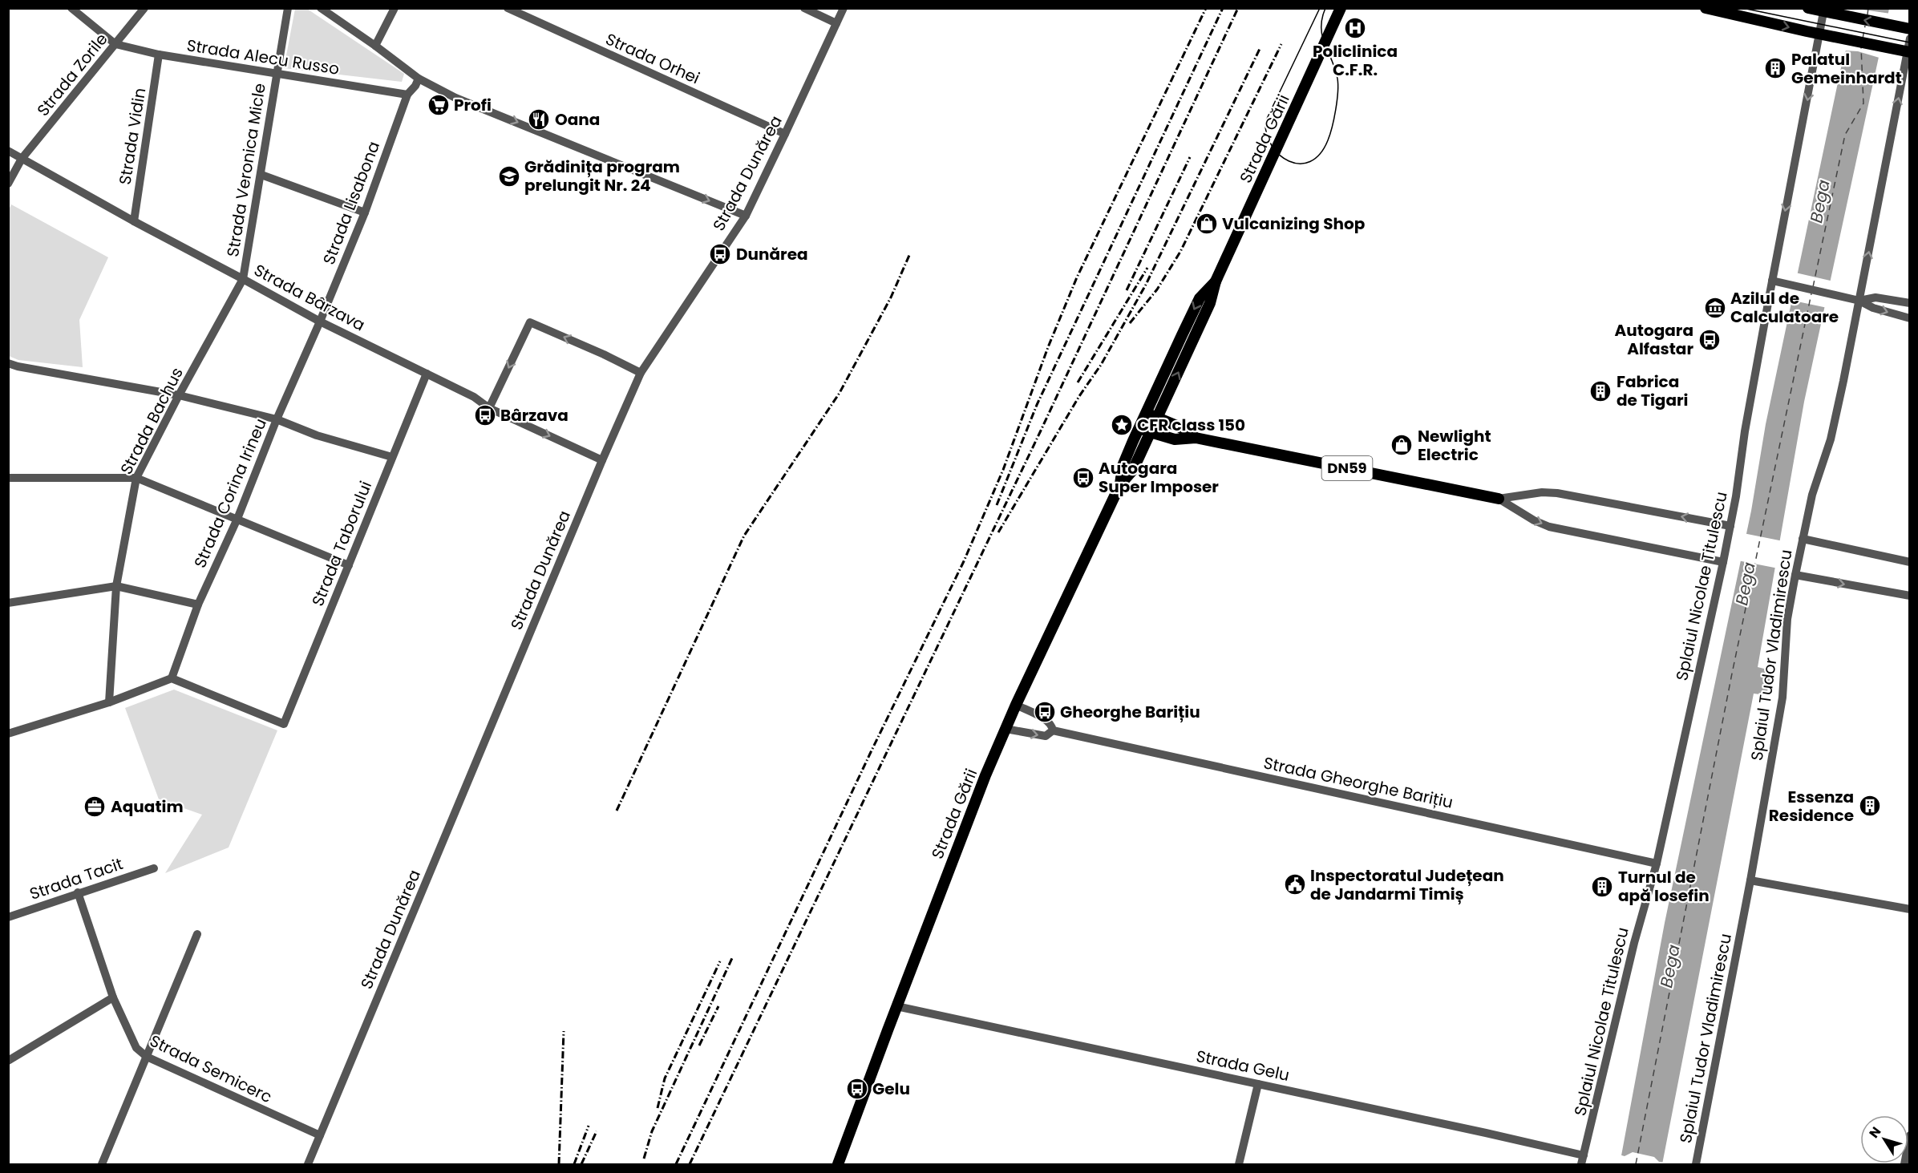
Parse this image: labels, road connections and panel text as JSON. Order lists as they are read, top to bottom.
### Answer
{
  "streets": {
    "main road": ["Strada Gării", "DN59"],
    "street": [
      "Strada Alecu Russo",
      "Strada Orhei",
      "Strada Zorile",
      "Strada Vidin",
      "Strada Veronica Micle",
      "Strada Dunărea",
      "Strada Lisabona",
      "Strada Bârzava",
      "Strada Bachus",
      "Strada Corina Irineu",
      "Strada Taborului",
      "Splaiul Nicolae Titulescu",
      "Splaiul Tudor Vladimirescu",
      "Strada Gheorghe Barițiu",
      "Strada Tacit",
      "Strada Gelu",
      "Strada Semicerc"
    ]
  },
  "crossings": [
    ["Strada Alecu Russo", "Strada Zorile"],
    ["Strada Alecu Russo", "Strada Vidin"],
    ["Strada Alecu Russo", "Strada Veronica Micle"],
    ["Strada Alecu Russo", "Strada Lisabona"],
    ["Strada Orhei", "Strada Dunărea"],
    ["Strada Zorile", "Strada Bârzava"],
    ["Strada Vidin", "Strada Bârzava"],
    ["Strada Gării", "DN59"],
    ["Strada Gării", "Strada Gheorghe Barițiu"],
    ["Strada Gării", "Strada Gelu"],
    ["Strada Veronica Micle", "Strada Bârzava"],
    ["Strada Veronica Micle", "Strada Bachus"],
    ["Strada Dunărea", "Strada Bârzava"],
    ["Strada Dunărea", "Strada Semicerc"],
    ["Strada Lisabona", "Strada Bârzava"],
    ["Strada Lisabona", "Strada Corina Irineu"],
    ["Strada Bârzava", "Strada Bachus"],
    ["Strada Bârzava", "Strada Corina Irineu"],
    ["Strada Bârzava", "Strada Taborului"],
    ["Strada Corina Irineu", "Strada Taborului"],
    ["Splaiul Nicolae Titulescu", "Strada Gheorghe Barițiu"],
    ["Splaiul Nicolae Titulescu", "Strada Gelu"],
    ["Strada Tacit", "Strada Semicerc"]
  ],
  "water": ["Bega"],
  "places": {
    "hospital": ["Policlinica C.F.R."],
    "building": [
      "Palatul Gemeinhardt",
      "Fabrica de Tigari",
      "Essenza Residence",
      "Turnul de apă Iosefin"
    ],
    "supermarket": ["Profi"],
    "restaurant": ["Oana"],
    "school or university": ["Grădinița program prelungit Nr. 24"],
    "shop": ["Vulcanizing Shop", "Newlight Electric"],
    "bus stop": [
      "Dunărea",
      "Autogara Alfastar",
      "Bârzava",
      "Autogara Super Imposer",
      "Gheorghe Barițiu",
      "Gelu"
    ],
    "museum": ["Azilul de Calculatoare"],
    "place": ["CFR class 150"],
    "office": ["Aquatim"],
    "public building": ["Inspectoratul Județean de Jandarmi Timiș"]
  },
  "north": "top left"
}
